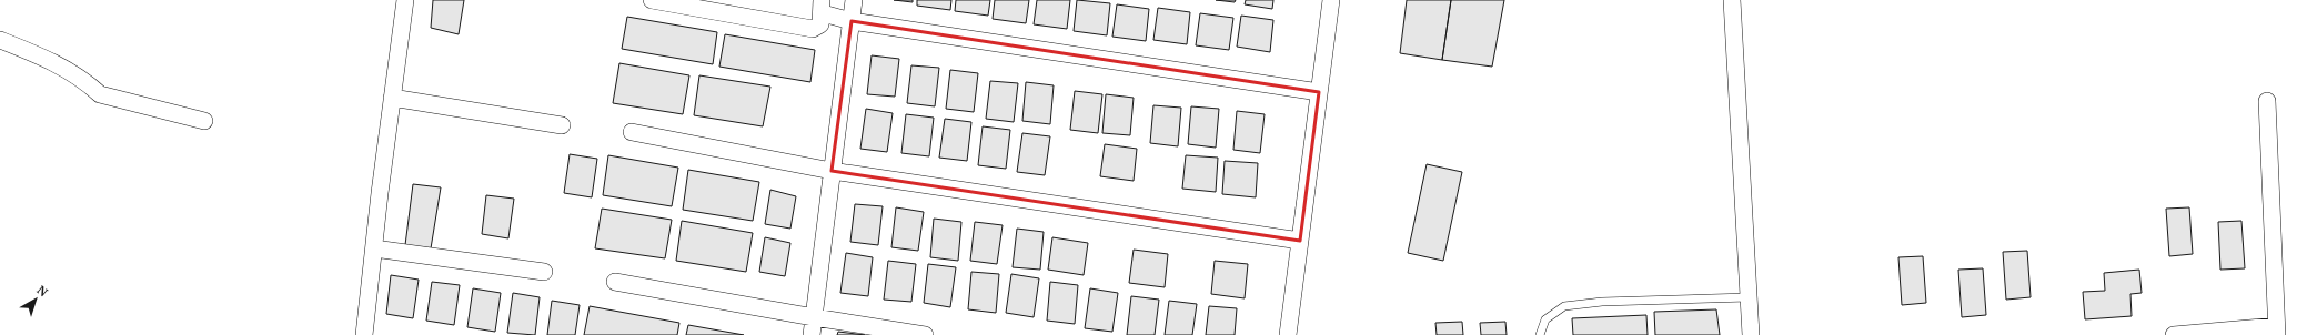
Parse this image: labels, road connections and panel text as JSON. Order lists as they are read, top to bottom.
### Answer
{
  "north": "top right"
}
